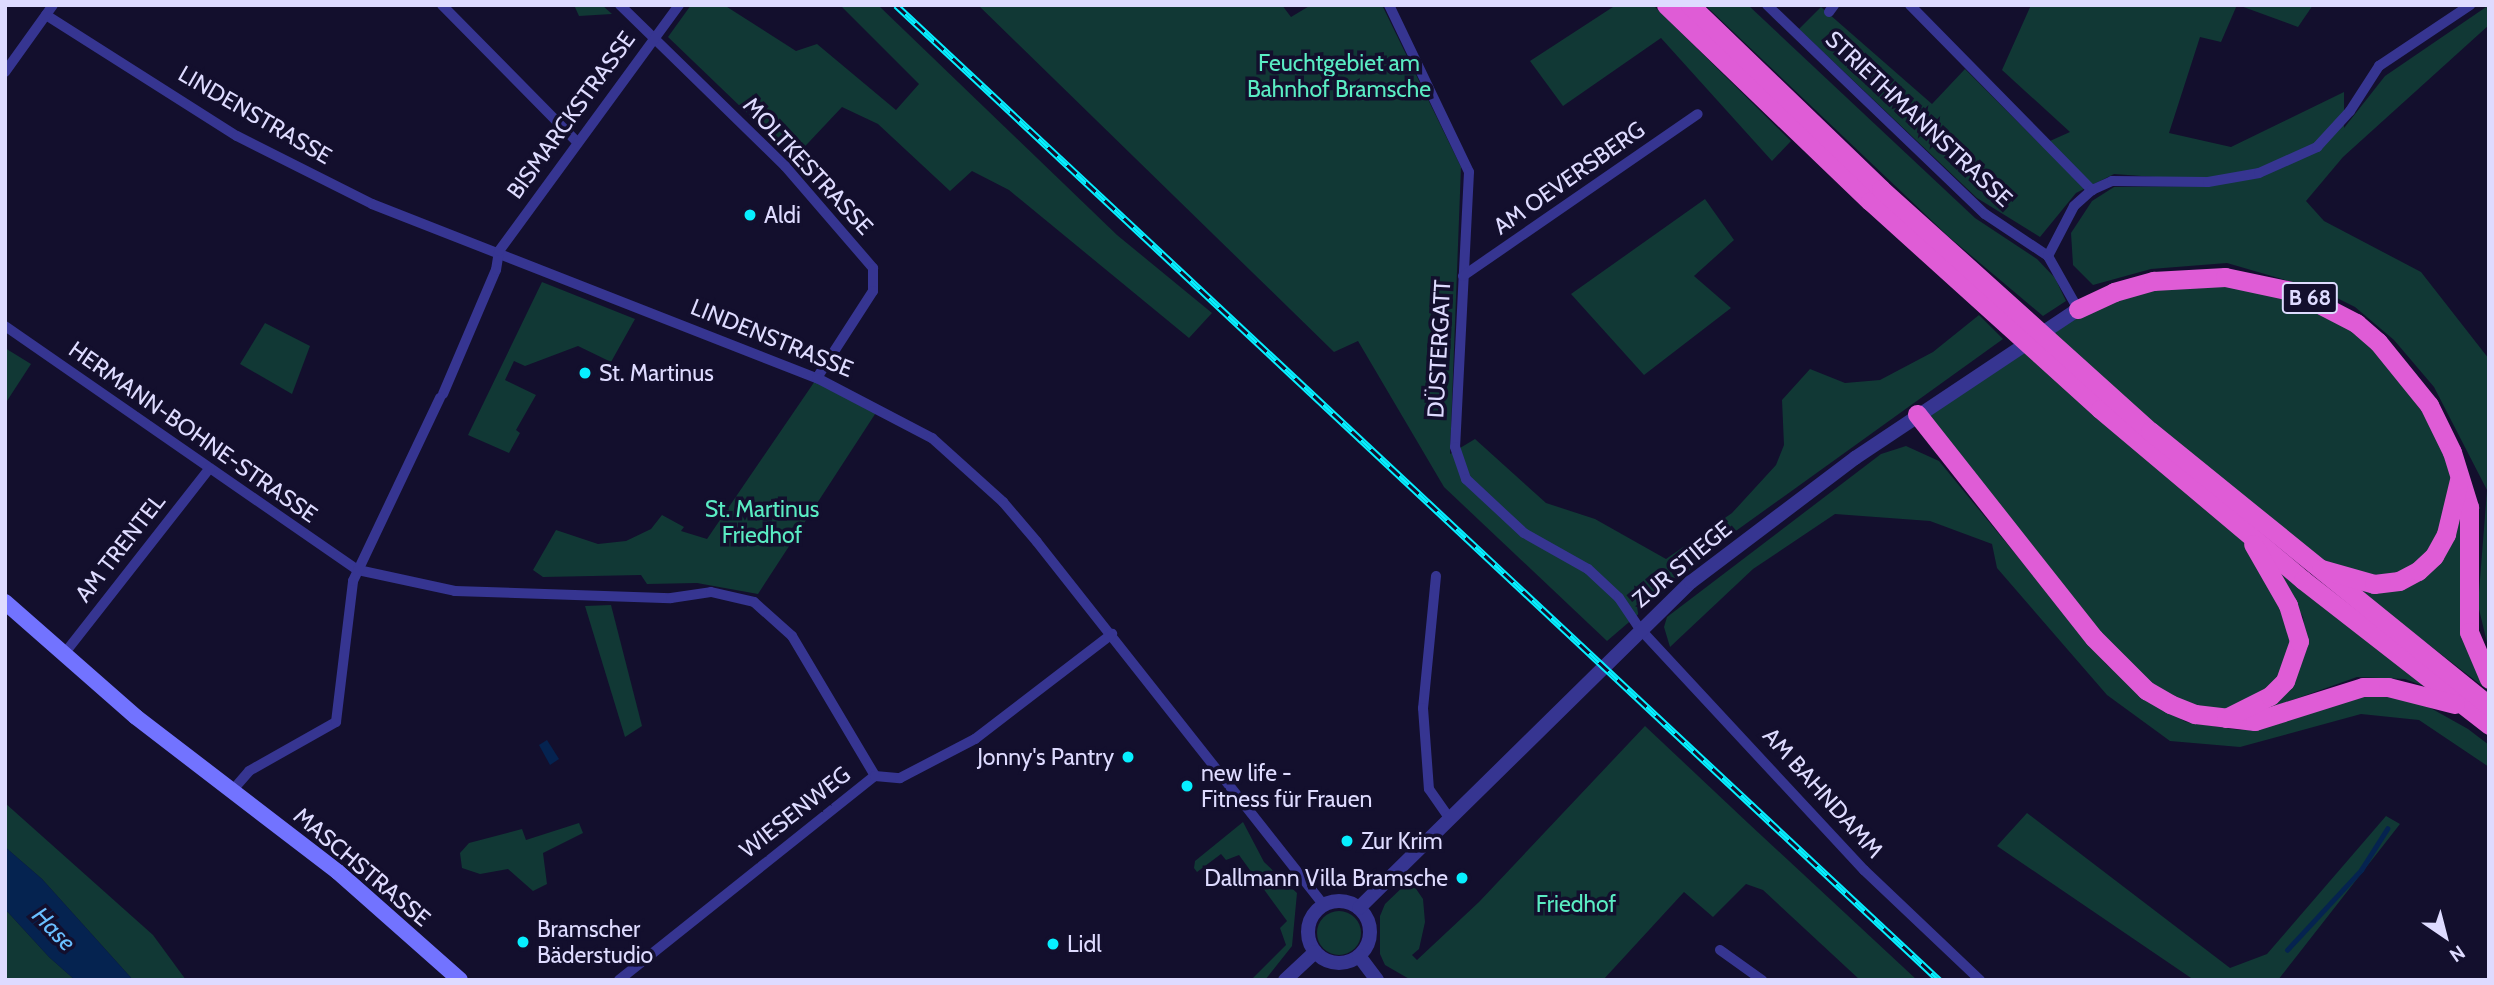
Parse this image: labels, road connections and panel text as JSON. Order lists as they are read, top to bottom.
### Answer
{
  "streets": {
    "highway": ["B 68"],
    "main road": ["MASCHSTRASSE"],
    "street": [
      "LINDENSTRASSE",
      "BISMARCKSTRASSE",
      "STRIETHMANNSTRASSE",
      "MOLTKESTRASSE",
      "AM OEVERSBERG",
      "DÜSTERGATT",
      "HERMANN-BOHNE-STRASSE",
      "AM TRENTEL",
      "ZUR STIEGE",
      "AM BAHNDAMM",
      "WIESENWEG"
    ]
  },
  "crossings": [
    ["LINDENSTRASSE", "BISMARCKSTRASSE"],
    ["LINDENSTRASSE", "MOLTKESTRASSE"],
    ["LINDENSTRASSE", "ZUR STIEGE"],
    ["LINDENSTRASSE", "WIESENWEG"],
    ["BISMARCKSTRASSE", "MOLTKESTRASSE"],
    ["BISMARCKSTRASSE", "HERMANN-BOHNE-STRASSE"],
    ["STRIETHMANNSTRASSE", "B 68"],
    ["STRIETHMANNSTRASSE", "ZUR STIEGE"],
    ["AM OEVERSBERG", "DÜSTERGATT"],
    ["B 68", "ZUR STIEGE"],
    ["DÜSTERGATT", "ZUR STIEGE"],
    ["DÜSTERGATT", "AM BAHNDAMM"],
    ["HERMANN-BOHNE-STRASSE", "AM TRENTEL"],
    ["HERMANN-BOHNE-STRASSE", "WIESENWEG"],
    ["AM TRENTEL", "MASCHSTRASSE"],
    ["ZUR STIEGE", "AM BAHNDAMM"]
  ],
  "water": ["Hase"],
  "parks": ["Feuchtgebiet am Bahnhof Bramsche", "St. Martinus Friedhof", "Friedhof"],
  "places": [
    "Aldi",
    "St. Martinus",
    "Jonny's Pantry",
    "new life - Fitness für Frauen",
    "Zur Krim",
    "Dallmann Villa Bramsche",
    "Bramscher Bäderstudio",
    "Lidl"
  ],
  "north": "bottom right"
}
